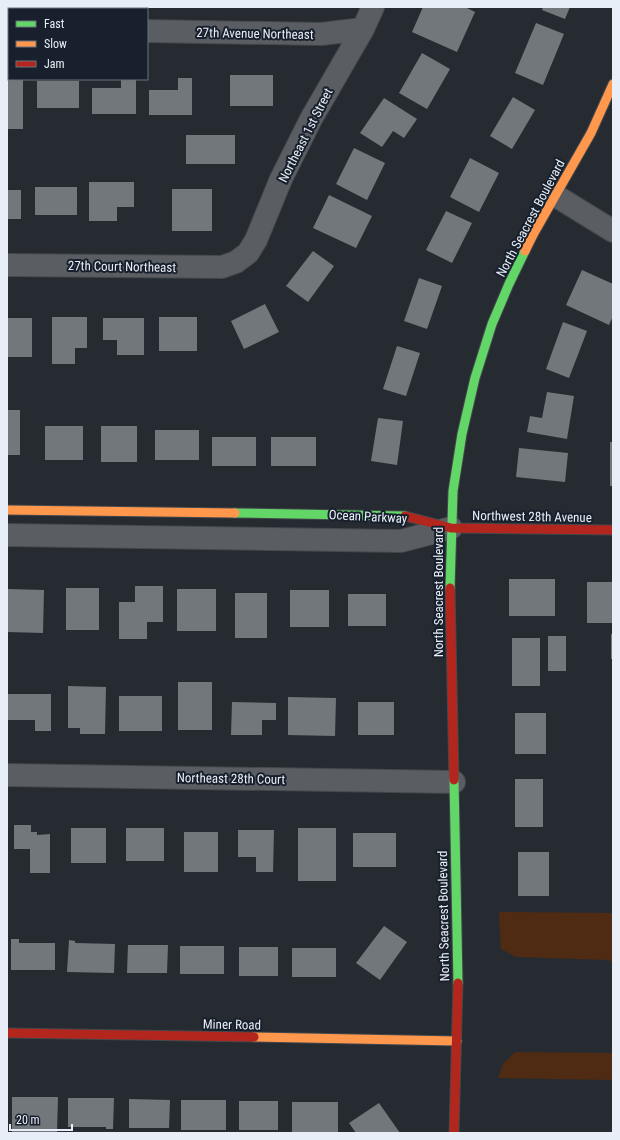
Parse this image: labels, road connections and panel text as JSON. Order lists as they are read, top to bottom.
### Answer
{
  "streets": {
    "street": [
      "27th Avenue Northeast",
      "Northeast 1st Street",
      "North Seacrest Boulevard",
      "27th Court Northeast",
      "Ocean Parkway",
      "Northwest 28th Avenue",
      "Northeast 28th Court",
      "Miner Road"
    ]
  },
  "crossings": [
    ["27th Avenue Northeast", "Northeast 1st Street"],
    ["Northeast 1st Street", "27th Court Northeast"],
    ["North Seacrest Boulevard", "Ocean Parkway"],
    ["North Seacrest Boulevard", "Northwest 28th Avenue"],
    ["North Seacrest Boulevard", "Northeast 28th Court"],
    ["North Seacrest Boulevard", "Miner Road"],
    ["Ocean Parkway", "Northwest 28th Avenue"]
  ],
  "legend": ["Fast", "Slow", "Jam"],
  "scale_bar": "20 m"
}
